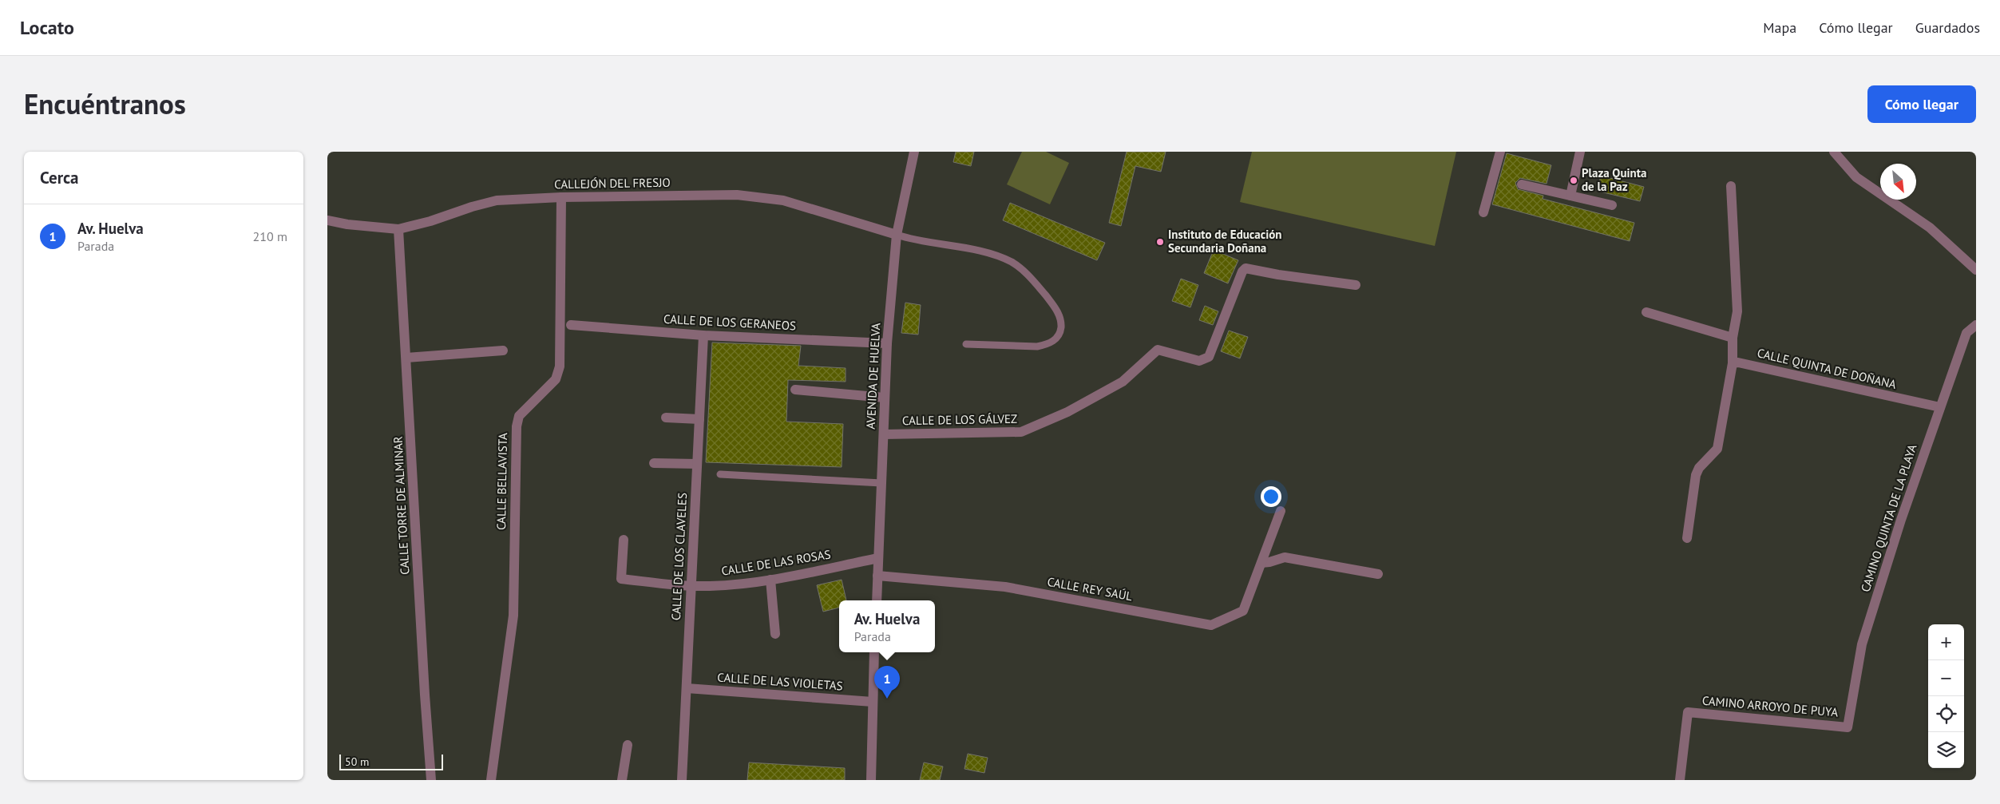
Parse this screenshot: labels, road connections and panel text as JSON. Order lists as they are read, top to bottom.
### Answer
{
  "streets": {
    "street": [
      "CALLEJÓN DEL FRESJO",
      "CALLE DE LOS GERANEOS",
      "CALLE QUINTA DE DOÑANA",
      "AVENIDA DE HUELVA",
      "CALLE DE LOS GÁLVEZ",
      "CALLE BELLAVISTA",
      "CALLE TORRE DE ALMINAR",
      "CAMINO QUINTA DE LA PLAYA",
      "CALLE DE LOS CLAVELES",
      "CALLE DE LAS ROSAS",
      "CALLE REY SAÚL",
      "CALLE DE LAS VIOLETAS",
      "CAMINO ARROYO DE PUYA"
    ]
  },
  "crossings": [
    ["CALLEJÓN DEL FRESJO", "AVENIDA DE HUELVA"],
    ["CALLEJÓN DEL FRESJO", "CALLE BELLAVISTA"],
    ["CALLEJÓN DEL FRESJO", "CALLE TORRE DE ALMINAR"],
    ["CALLE DE LOS GERANEOS", "AVENIDA DE HUELVA"],
    ["CALLE DE LOS GERANEOS", "CALLE DE LOS CLAVELES"],
    ["CALLE QUINTA DE DOÑANA", "CAMINO QUINTA DE LA PLAYA"],
    ["AVENIDA DE HUELVA", "CALLE DE LOS GÁLVEZ"],
    ["AVENIDA DE HUELVA", "CALLE DE LAS ROSAS"],
    ["AVENIDA DE HUELVA", "CALLE REY SAÚL"],
    ["CAMINO QUINTA DE LA PLAYA", "CAMINO ARROYO DE PUYA"],
    ["CALLE DE LOS CLAVELES", "CALLE DE LAS ROSAS"],
    ["CALLE DE LOS CLAVELES", "CALLE DE LAS VIOLETAS"]
  ],
  "places": ["Plaza Quinta de la Paz", "Instituto de Educación Secundaria Doñana"],
  "scale_bar": "50 m",
  "north": "bottom right",
  "page": {
    "header": "Locato",
    "nav": ["Mapa", "Cómo llegar", "Guardados"],
    "title": "Encuéntranos",
    "buttons": "Cómo llegar",
    "heading": "Cerca",
    "list": [
      {
        "mark": "1",
        "name": "Av. Huelva",
        "note": "Parada",
        "value": "210 m"
      }
    ],
    "popup": ["Av. Huelva", "Parada"],
    "map_buttons": ["+", "−"],
    "pins": "1",
    "scale": "50 m"
  }
}
